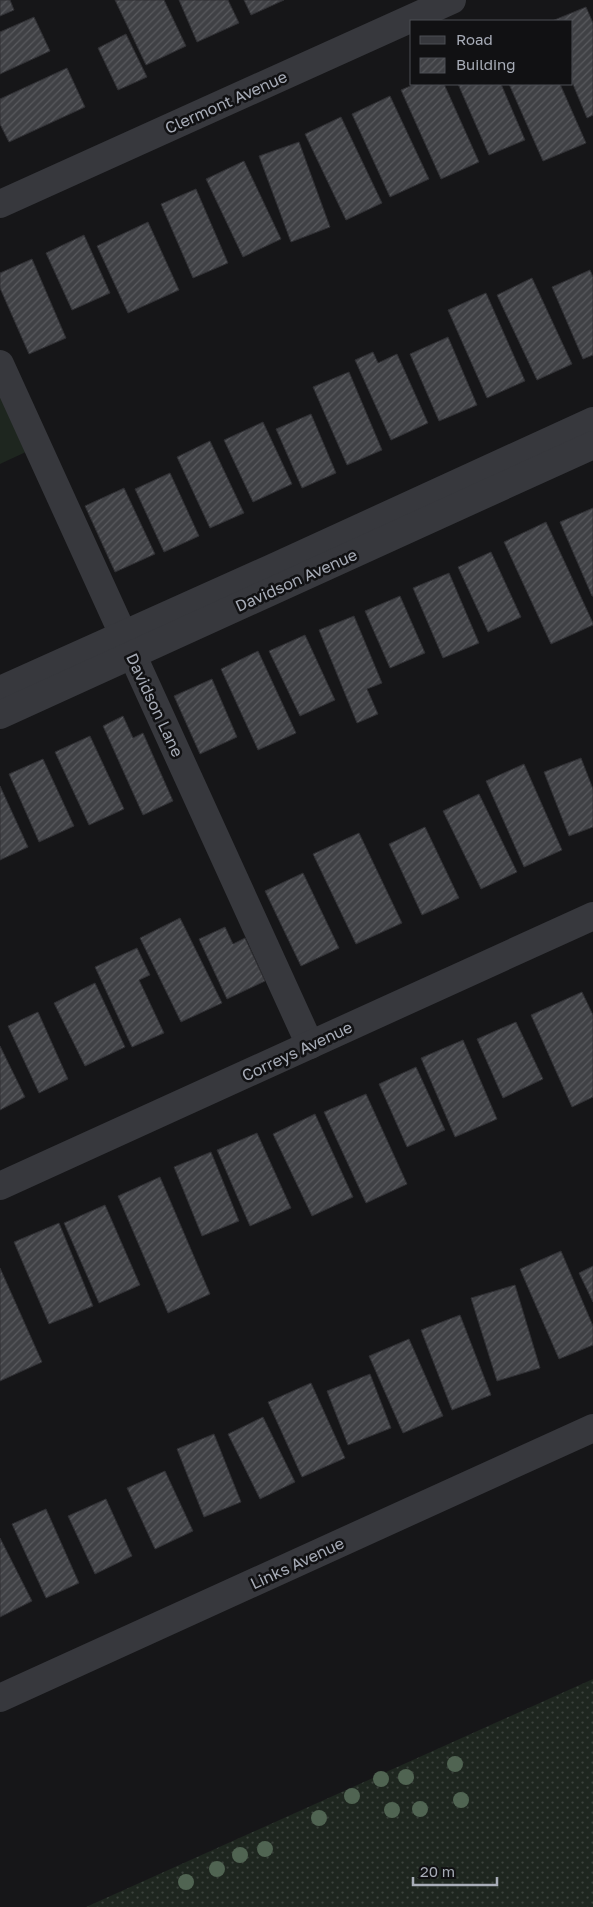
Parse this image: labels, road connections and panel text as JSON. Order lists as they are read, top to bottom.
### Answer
{
  "streets": {
    "street": [
      "Clermont Avenue",
      "Davidson Avenue",
      "Davidson Lane",
      "Correys Avenue",
      "Links Avenue"
    ]
  },
  "crossings": [
    ["Davidson Avenue", "Davidson Lane"],
    ["Davidson Lane", "Correys Avenue"]
  ],
  "legend": ["Road", "Building"],
  "scale_bar": "20 m"
}
